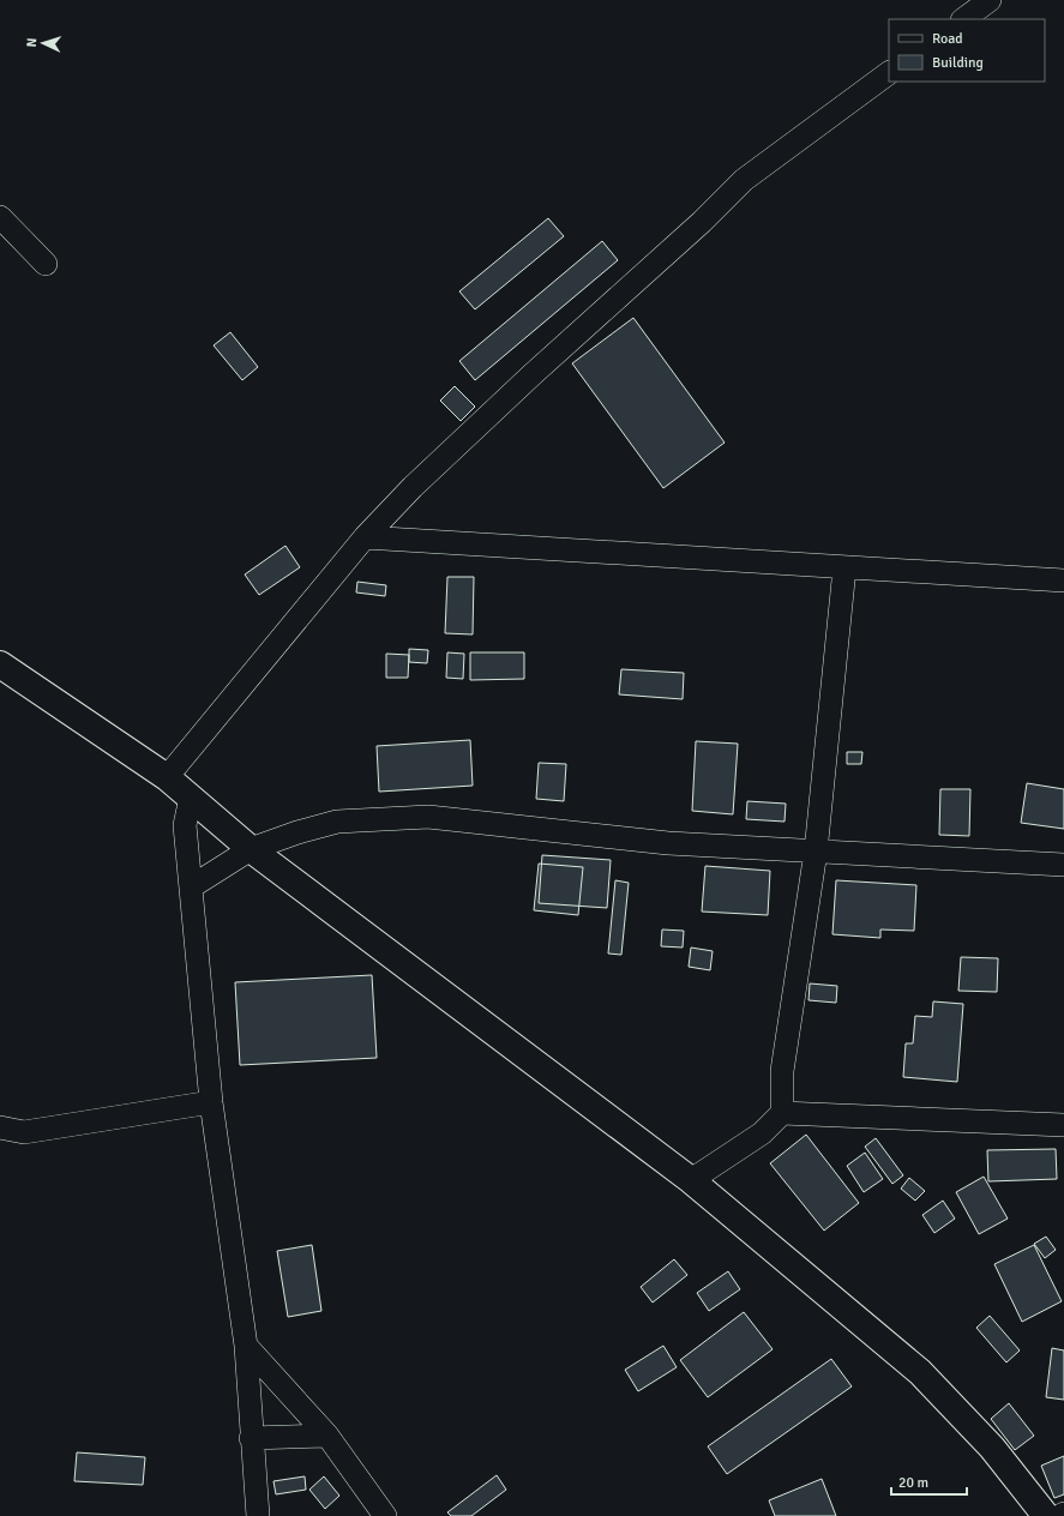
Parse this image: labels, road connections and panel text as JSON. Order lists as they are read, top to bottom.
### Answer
{
  "legend": ["Road", "Building"],
  "scale_bar": "20 m",
  "north": "left"
}
